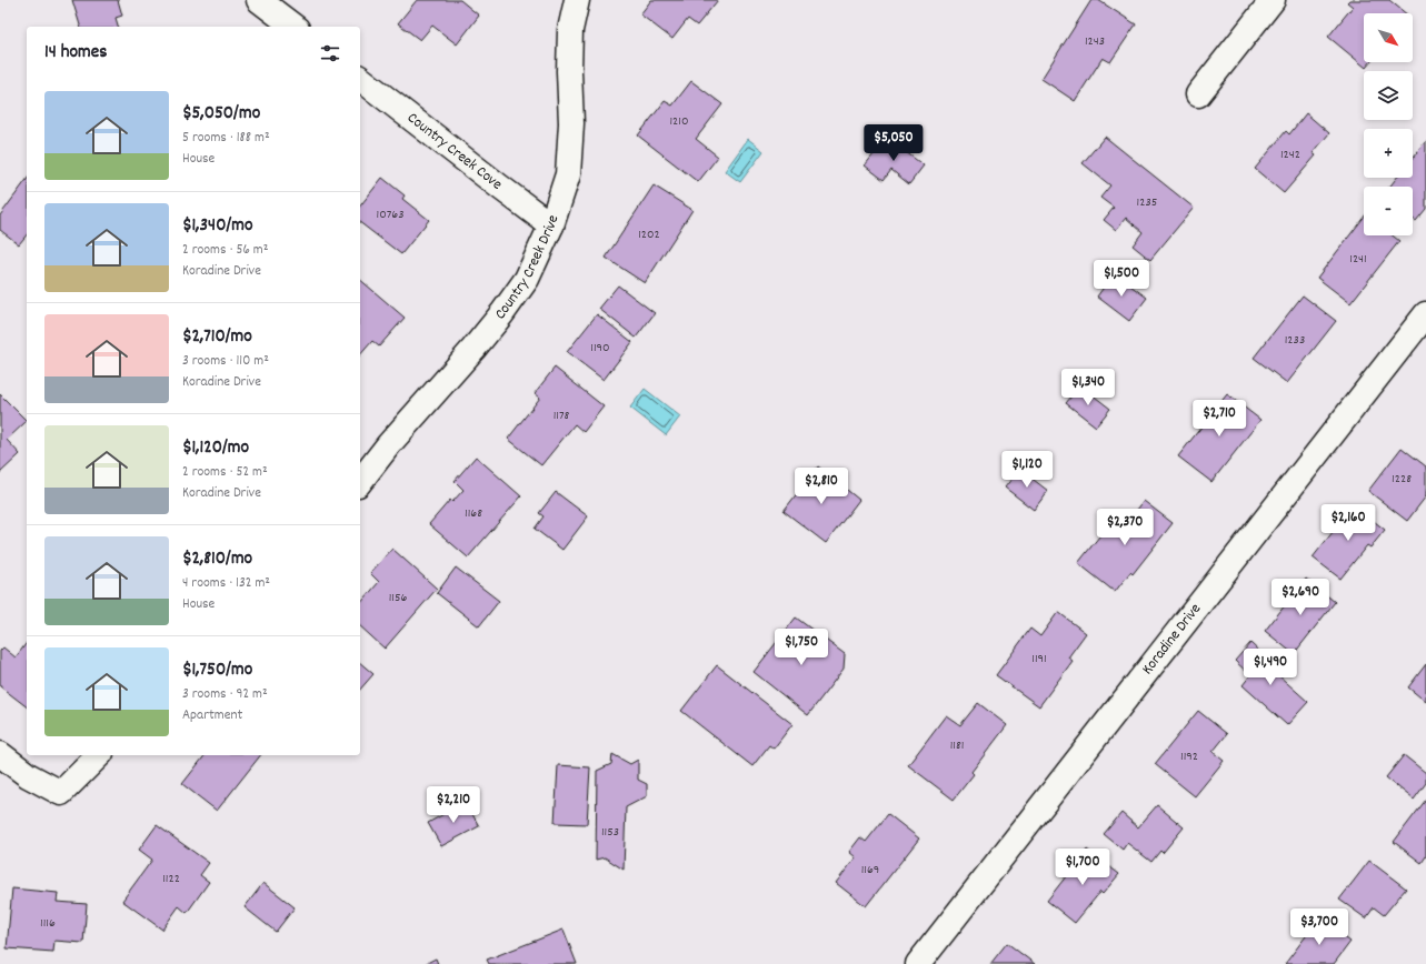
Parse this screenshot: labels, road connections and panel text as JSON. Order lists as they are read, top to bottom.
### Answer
{
  "streets": {
    "street": ["Country Creek Cove", "Country Creek Drive", "Koradine Drive"]
  },
  "crossings": [
    ["Country Creek Cove", "Country Creek Drive"]
  ],
  "house_numbers": [
    "1243",
    "1210",
    "1242",
    "1235",
    "10763",
    "1202",
    "1241",
    "1233",
    "1190",
    "1178",
    "1228",
    "1168",
    "1156",
    "1191",
    "1181",
    "1192",
    "1153",
    "1169",
    "1122",
    "1116"
  ],
  "north": "bottom right",
  "page": {
    "map_buttons": ["+", "−"],
    "heading": "14 homes",
    "list": [
      {
        "name": "$5,050/mo",
        "note": "5 rooms · 188 m² · House"
      },
      {
        "name": "$1,340/mo",
        "note": "2 rooms · 56 m² · Koradine Drive"
      },
      {
        "name": "$2,710/mo",
        "note": "3 rooms · 110 m² · Koradine Drive"
      },
      {
        "name": "$1,120/mo",
        "note": "2 rooms · 52 m² · Koradine Drive"
      },
      {
        "name": "$2,810/mo",
        "note": "4 rooms · 132 m² · House"
      },
      {
        "name": "$1,750/mo",
        "note": "3 rooms · 92 m² · Apartment"
      }
    ],
    "price": [
      "$5,050",
      "$1,500",
      "$1,340",
      "$2,710",
      "$1,120",
      "$2,810",
      "$2,160",
      "$2,370",
      "$2,690",
      "$1,750",
      "$1,490",
      "$2,210",
      "$1,700",
      "$3,700"
    ]
  }
}
